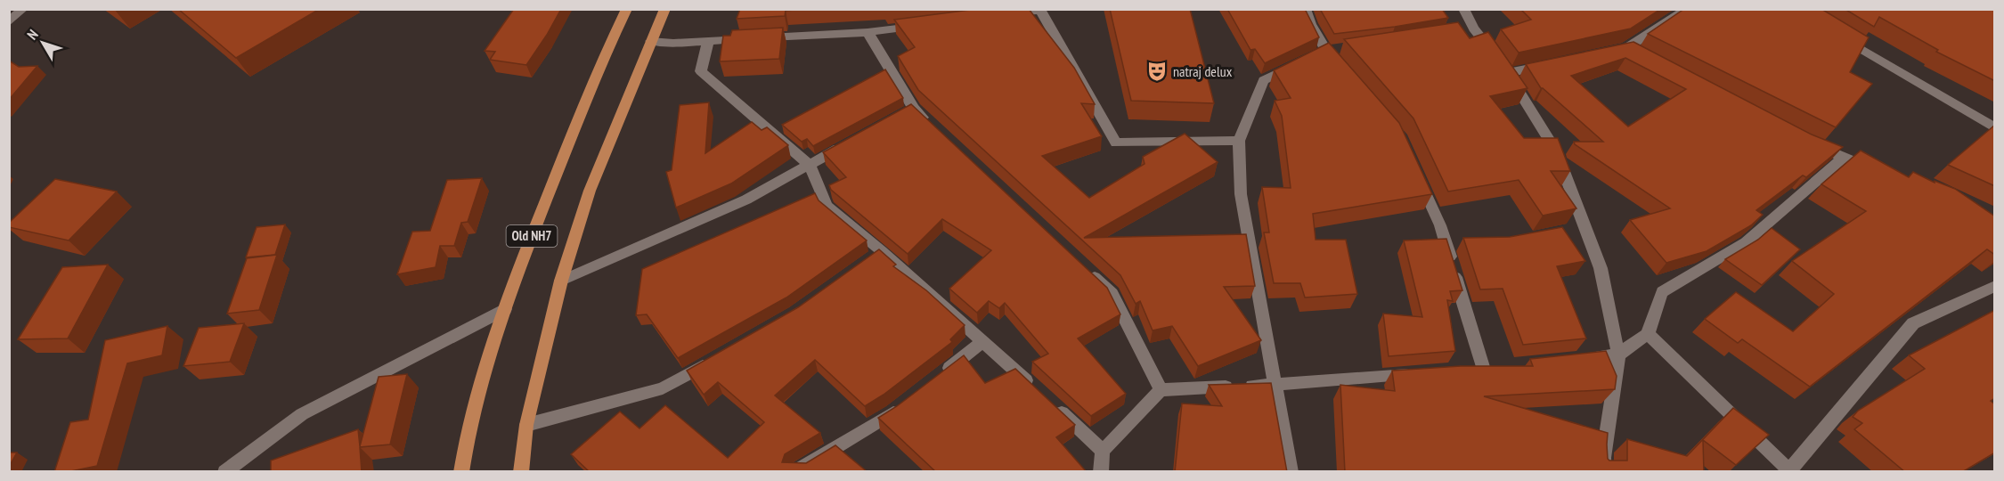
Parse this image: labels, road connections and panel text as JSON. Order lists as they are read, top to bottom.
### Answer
{
  "streets": {
    "main road": ["Old NH7"]
  },
  "places": {
    "theatre": ["natraj delux"]
  },
  "north": "top left"
}
